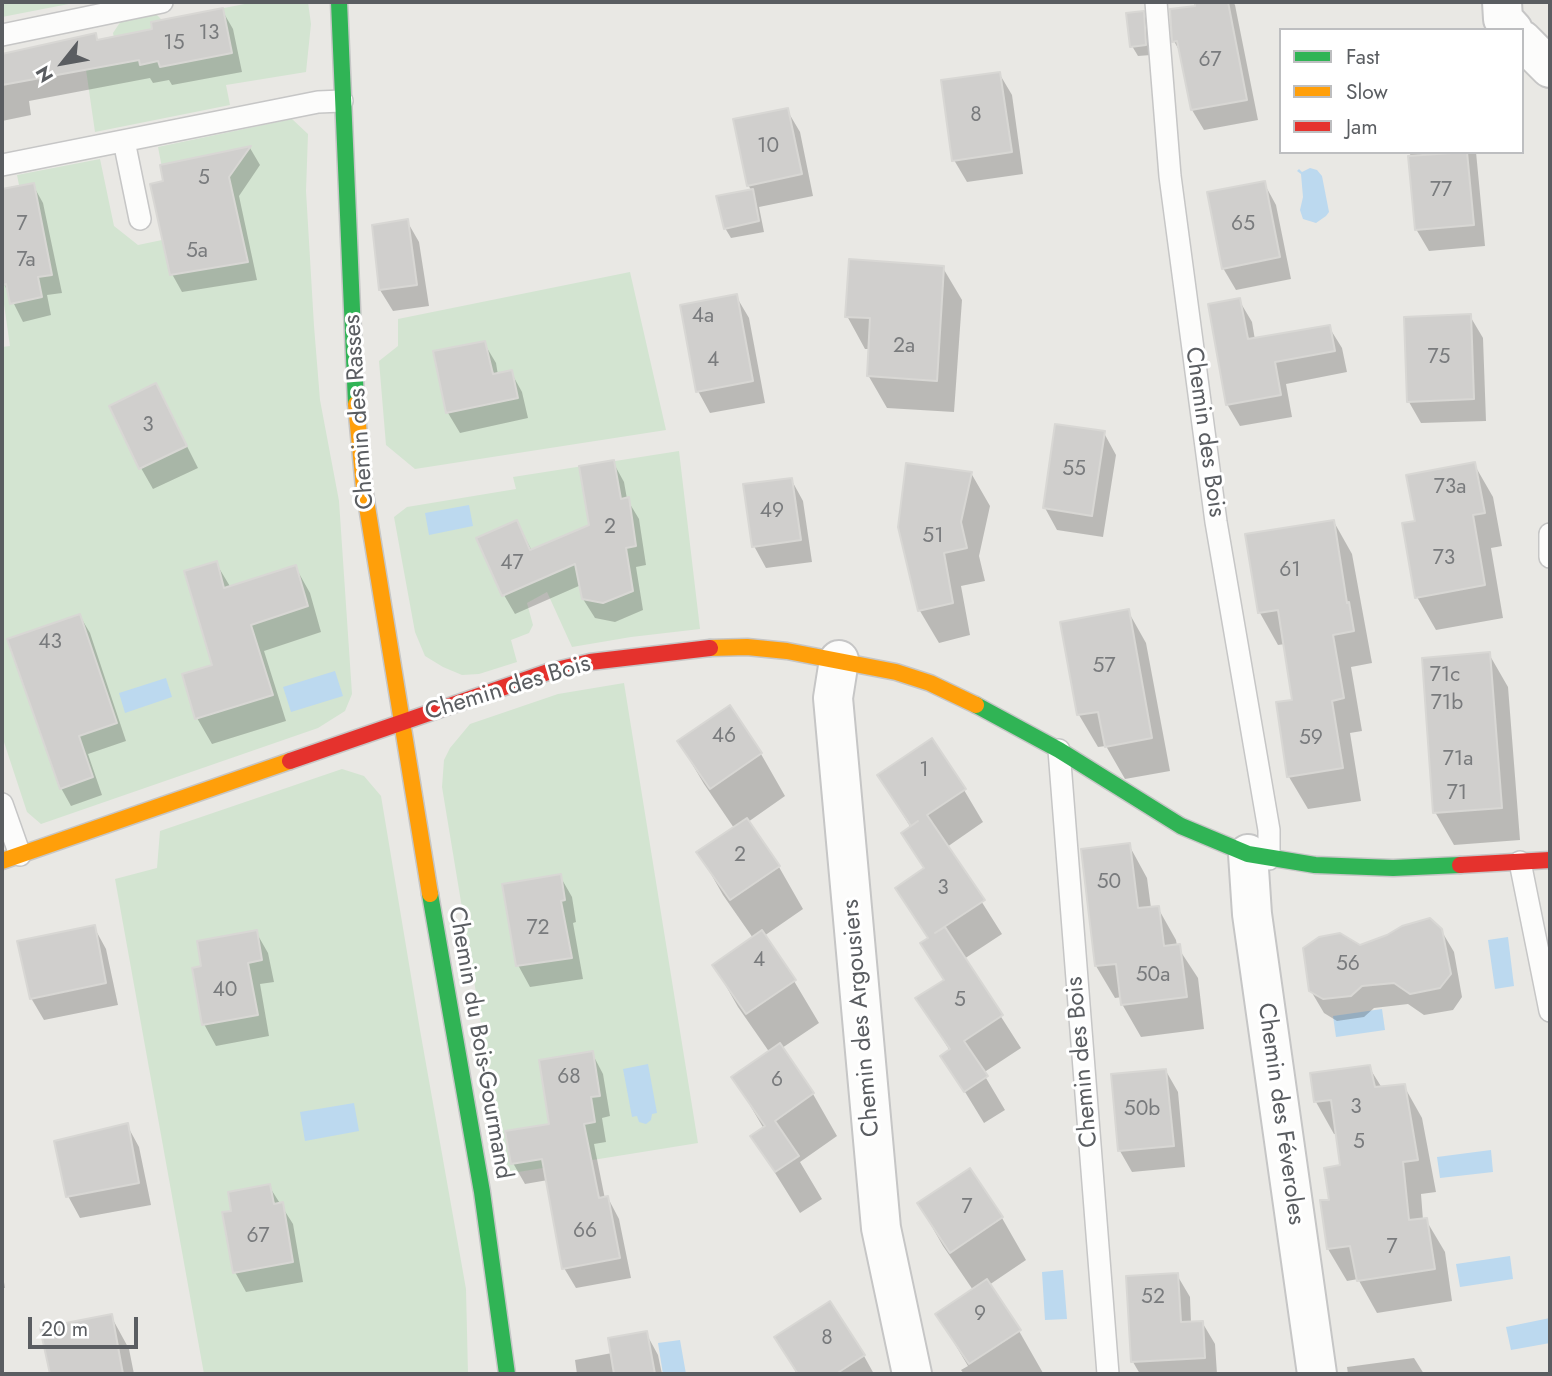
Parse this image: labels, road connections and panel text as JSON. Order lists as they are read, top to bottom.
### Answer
{
  "streets": {
    "street": [
      "Chemin des Rasses",
      "Chemin des Bois",
      "Chemin des Argousiers",
      "Chemin du Bois-Gourmand",
      "Chemin des Féveroles"
    ]
  },
  "crossings": [
    ["Chemin des Rasses", "Chemin des Bois"],
    ["Chemin des Rasses", "Chemin du Bois-Gourmand"],
    ["Chemin des Bois", "Chemin des Argousiers"],
    ["Chemin des Bois", "Chemin du Bois-Gourmand"],
    ["Chemin des Bois", "Chemin des Féveroles"]
  ],
  "house_numbers": [
    "13",
    "15",
    "67",
    "8",
    "10",
    "5",
    "77",
    "7",
    "65",
    "5a",
    "7a",
    "4a",
    "2a",
    "75",
    "4",
    "3",
    "55",
    "73a",
    "49",
    "2",
    "51",
    "73",
    "47",
    "61",
    "43",
    "57",
    "71c",
    "71b",
    "46",
    "59",
    "71a",
    "1",
    "71",
    "2",
    "50",
    "3",
    "72",
    "4",
    "56",
    "50a",
    "40",
    "5",
    "68",
    "6",
    "3",
    "50b",
    "5",
    "7",
    "66",
    "67",
    "7",
    "52",
    "9",
    "8"
  ],
  "legend": ["Fast", "Slow", "Jam"],
  "scale_bar": "20 m",
  "north": "bottom left"
}
